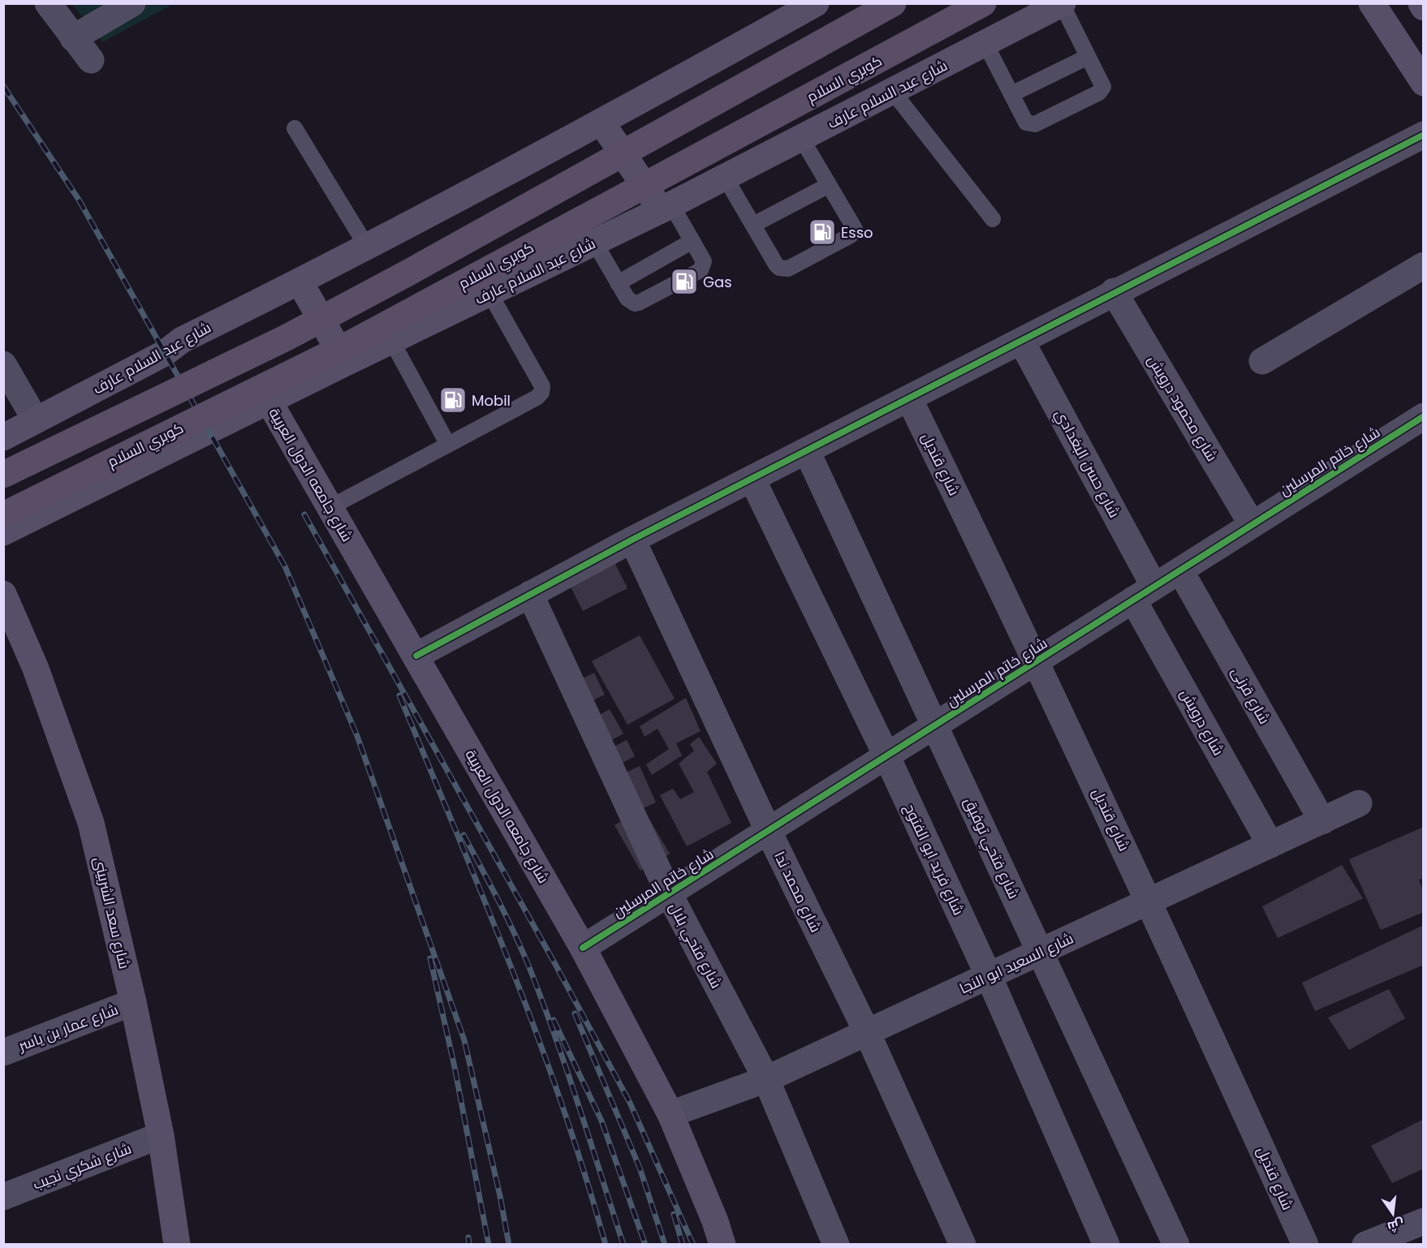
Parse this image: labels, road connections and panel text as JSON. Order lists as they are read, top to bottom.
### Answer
{
  "streets": {
    "main road": [
      "كوبري السلام",
      "شارع عبد السلام عارف",
      "شارع جامعه الدول العربية",
      "شارع سعد الشربينى"
    ],
    "street": [
      "شارع محمود درويش",
      "شارع خاتم المرسلين",
      "شارع حسن البغدادي",
      "شارع قنديل",
      "شارع قرنى",
      "شارع درويش",
      "شارع فتحي توفيق",
      "شارع فريد ابو الفتوح",
      "شارع محمد ندا",
      "شارع فتحي بلال",
      "شارع السعيد ابو النجا",
      "شارع عمار بن ياسر",
      "شارع شكري نجيب"
    ]
  },
  "crossings": [
    ["شارع عبد السلام عارف", "شارع جامعه الدول العربية"],
    ["شارع محمود درويش", "شارع خاتم المرسلين"],
    ["شارع خاتم المرسلين", "شارع حسن البغدادي"],
    ["شارع خاتم المرسلين", "شارع قنديل"],
    ["شارع خاتم المرسلين", "شارع جامعه الدول العربية"],
    ["شارع خاتم المرسلين", "شارع قرنى"],
    ["شارع خاتم المرسلين", "شارع درويش"],
    ["شارع خاتم المرسلين", "شارع فتحي توفيق"],
    ["شارع خاتم المرسلين", "شارع فريد ابو الفتوح"],
    ["شارع خاتم المرسلين", "شارع محمد ندا"],
    ["شارع خاتم المرسلين", "شارع فتحي بلال"],
    ["شارع حسن البغدادي", "شارع درويش"],
    ["شارع قنديل", "شارع السعيد ابو النجا"],
    ["شارع جامعه الدول العربية", "شارع السعيد ابو النجا"],
    ["شارع قرنى", "شارع السعيد ابو النجا"],
    ["شارع درويش", "شارع السعيد ابو النجا"],
    ["شارع فتحي توفيق", "شارع السعيد ابو النجا"],
    ["شارع فريد ابو الفتوح", "شارع السعيد ابو النجا"],
    ["شارع محمد ندا", "شارع السعيد ابو النجا"],
    ["شارع سعد الشربينى", "شارع عمار بن ياسر"],
    ["شارع سعد الشربينى", "شارع شكري نجيب"],
    ["شارع فتحي بلال", "شارع السعيد ابو النجا"]
  ],
  "places": {
    "fuel station": ["Esso", "Gas", "Mobil"]
  },
  "north": "bottom"
}
